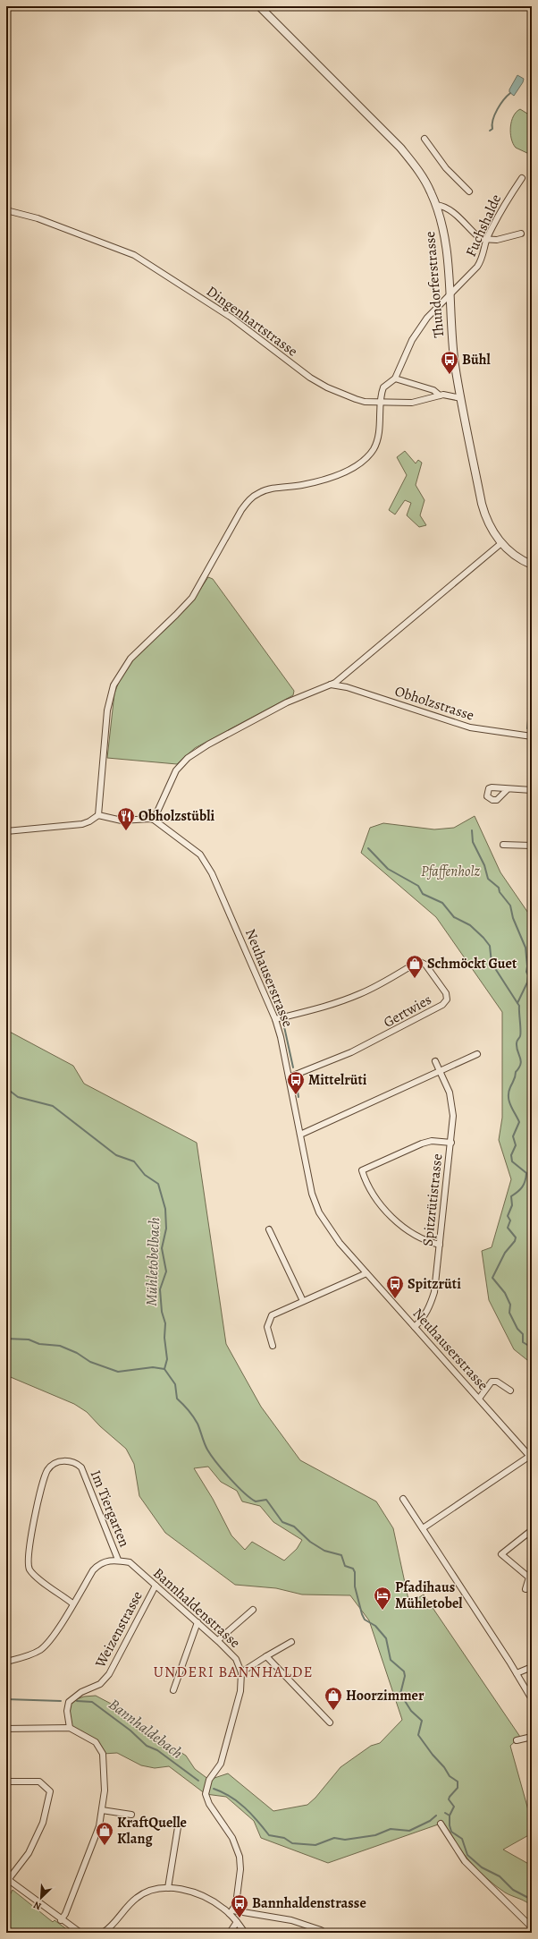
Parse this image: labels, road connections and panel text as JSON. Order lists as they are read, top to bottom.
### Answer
{
  "streets": {
    "street": [
      "Fuchshalde",
      "Thundorferstrasse",
      "Dingenhartstrasse",
      "Obholzstrasse",
      "Neuhauserstrasse",
      "Gertwies",
      "Spitzrütistrasse",
      "Im Tiergarten",
      "Bannhaldenstrasse",
      "Weizenstrasse"
    ]
  },
  "crossings": [
    ["Fuchshalde", "Thundorferstrasse"],
    ["Thundorferstrasse", "Dingenhartstrasse"],
    ["Neuhauserstrasse", "Gertwies"],
    ["Neuhauserstrasse", "Spitzrütistrasse"],
    ["Im Tiergarten", "Bannhaldenstrasse"],
    ["Bannhaldenstrasse", "Weizenstrasse"]
  ],
  "districts": ["UNDERI BANNHALDE"],
  "water": ["Mühletobelbach", "Bannhaldebach"],
  "parks": ["Pfaffenholz"],
  "places": {
    "bus stop": [
      "Bühl",
      "Mittelrüti",
      "Spitzrüti",
      "Bannhaldenstrasse"
    ],
    "restaurant": ["Obholzstübli"],
    "shop": ["Schmöckt Guet", "Hoorzimmer", "KraftQuelle Klang"],
    "hotel": ["Pfadihaus Mühletobel"]
  },
  "north": "bottom left"
}
